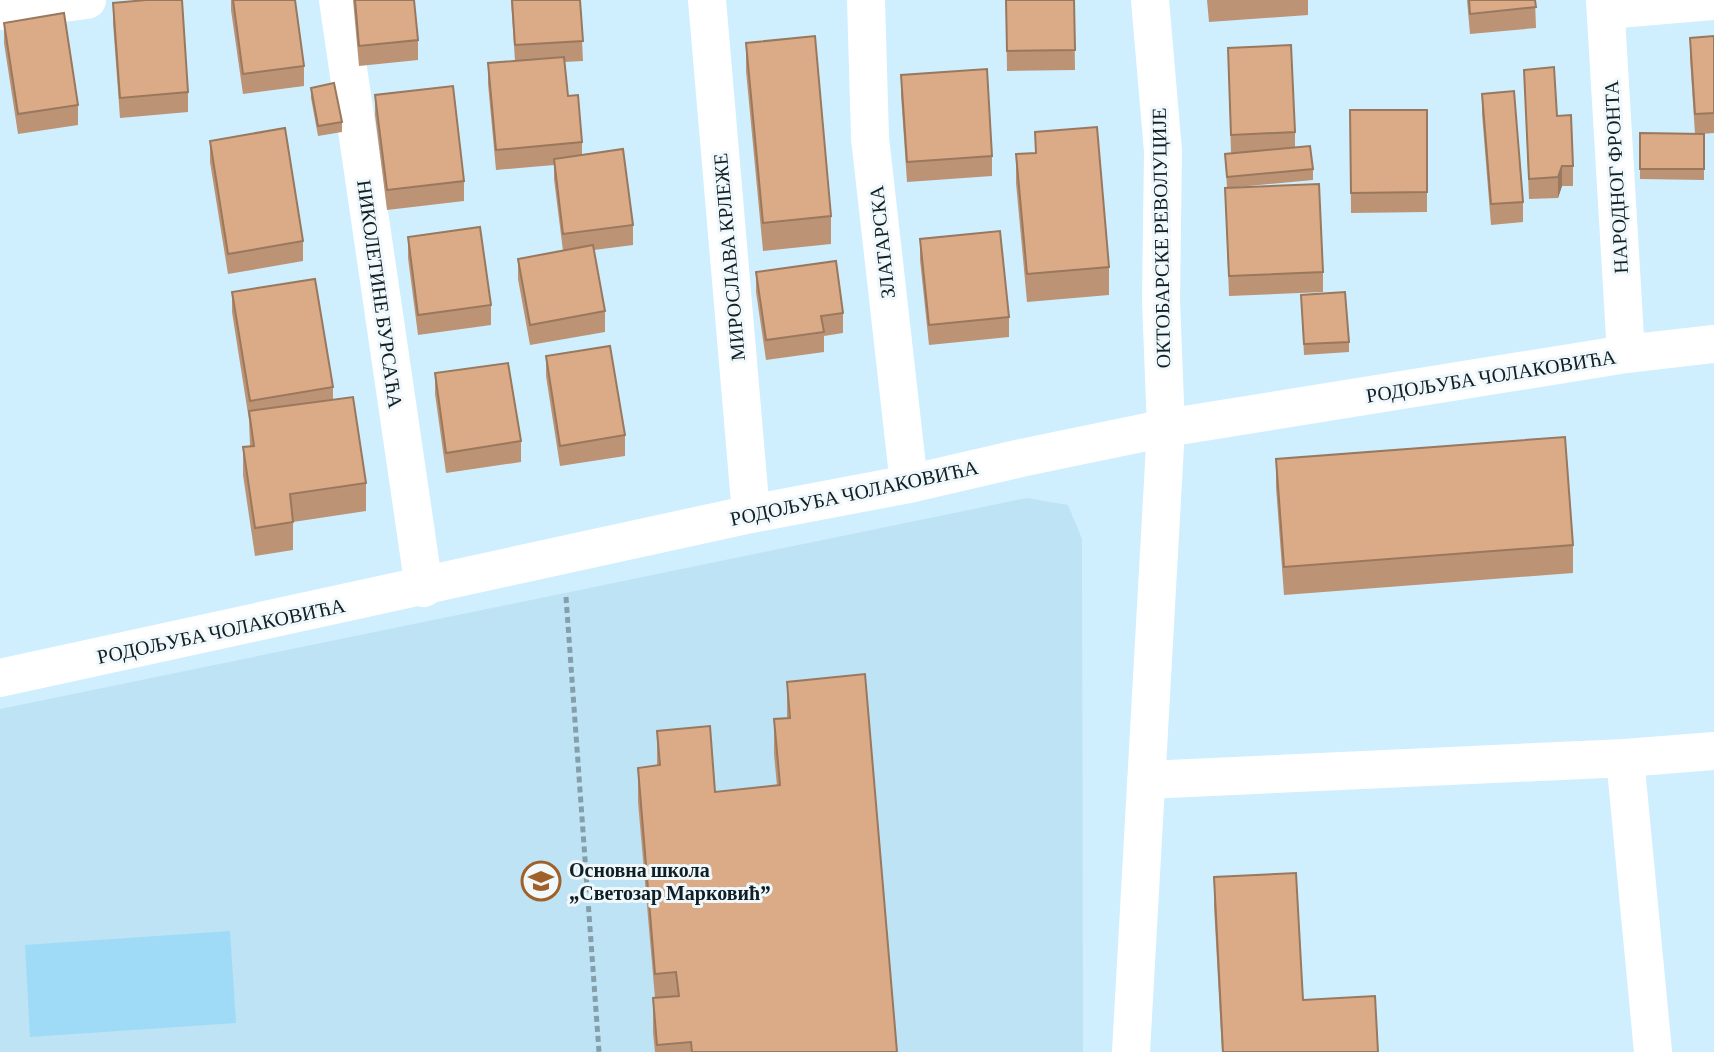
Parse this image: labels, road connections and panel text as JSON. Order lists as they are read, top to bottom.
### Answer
{
  "streets": {
    "street": [
      "НАРОДНОГ ФРОНТА",
      "ОКТОБАРСКЕ РЕВОЛУЦИЈЕ",
      "ЗЛАТАРСКА",
      "МИРОСЛАВА КРЛЕЖЕ",
      "НИКОЛЕТИНЕ БУРСАЋА",
      "РОДОЉУБА ЧОЛАКОВИЋА"
    ]
  },
  "crossings": [
    ["НАРОДНОГ ФРОНТА", "РОДОЉУБА ЧОЛАКОВИЋА"],
    ["ОКТОБАРСКЕ РЕВОЛУЦИЈЕ", "РОДОЉУБА ЧОЛАКОВИЋА"],
    ["ЗЛАТАРСКА", "РОДОЉУБА ЧОЛАКОВИЋА"],
    ["МИРОСЛАВА КРЛЕЖЕ", "РОДОЉУБА ЧОЛАКОВИЋА"],
    ["НИКОЛЕТИНЕ БУРСАЋА", "РОДОЉУБА ЧОЛАКОВИЋА"]
  ],
  "places": {
    "school or university": ["Основна школа „Светозар Марковић”"]
  }
}
